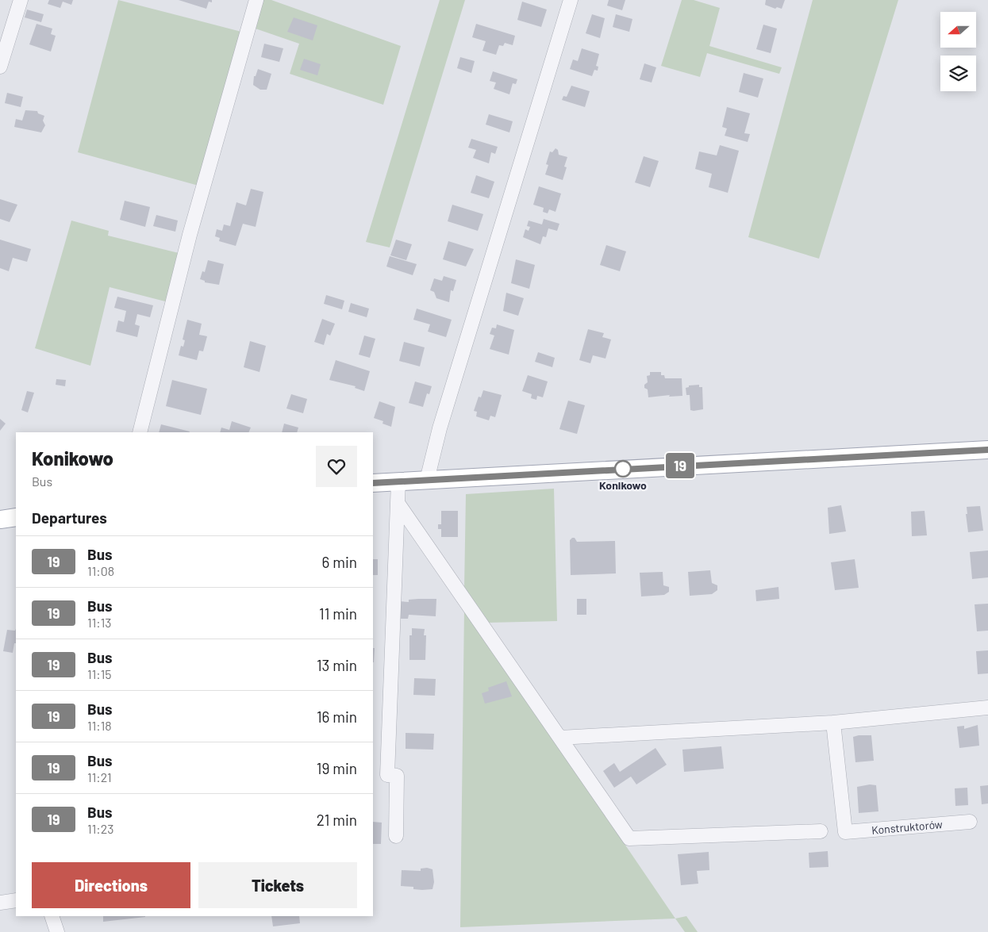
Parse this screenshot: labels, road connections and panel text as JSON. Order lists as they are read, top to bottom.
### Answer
{
  "streets": {
    "street": ["Konstruktorów"]
  },
  "places": ["Konikowo"],
  "lines": ["bus line 19"],
  "north": "left",
  "page": {
    "on_map": "19",
    "heading": [
      ["Konikowo", "Bus"],
      "Departures"
    ],
    "list": [
      {
        "mark": "19",
        "name": "Bus",
        "note": "11:08",
        "value": "6 min"
      },
      {
        "mark": "19",
        "name": "Bus",
        "note": "11:13",
        "value": "11 min"
      },
      {
        "mark": "19",
        "name": "Bus",
        "note": "11:15",
        "value": "13 min"
      },
      {
        "mark": "19",
        "name": "Bus",
        "note": "11:18",
        "value": "16 min"
      },
      {
        "mark": "19",
        "name": "Bus",
        "note": "11:21",
        "value": "19 min"
      },
      {
        "mark": "19",
        "name": "Bus",
        "note": "11:23",
        "value": "21 min"
      }
    ],
    "buttons": ["Directions", "Tickets"]
  }
}
